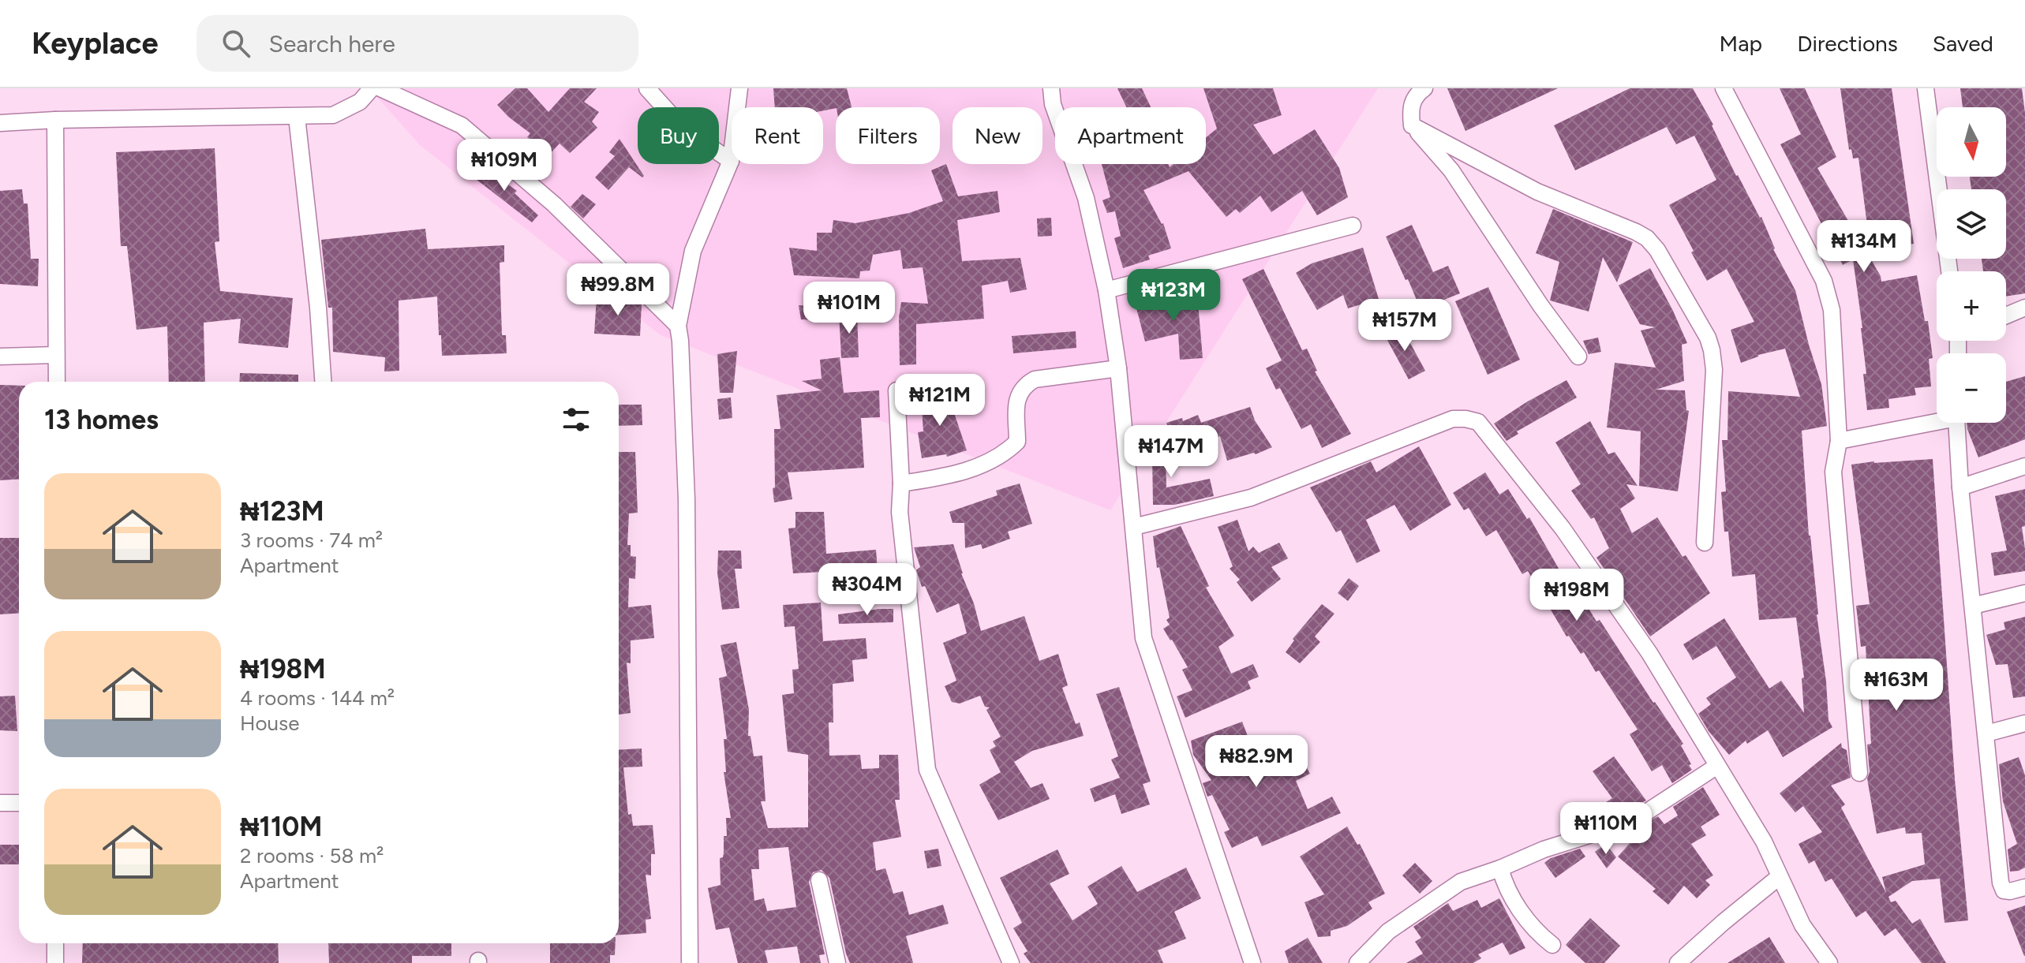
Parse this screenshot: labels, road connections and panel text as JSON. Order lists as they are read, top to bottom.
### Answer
{
  "north": "bottom",
  "page": {
    "header": "Keyplace",
    "search": "Search here",
    "nav": ["Map", "Directions", "Saved"],
    "map_buttons": ["+", "−"],
    "chip": [
      "Buy",
      "Rent",
      "Filters",
      "New",
      "Apartment"
    ],
    "price": [
      "₦109M",
      "₦134M",
      "₦99.8M",
      "₦123M",
      "₦101M",
      "₦157M",
      "₦121M",
      "₦147M",
      "₦304M",
      "₦198M",
      "₦163M",
      "₦82.9M",
      "₦110M"
    ],
    "heading": "13 homes",
    "list": [
      {
        "name": "₦123M",
        "note": "3 rooms · 74 m² · Apartment"
      },
      {
        "name": "₦198M",
        "note": "4 rooms · 144 m² · House"
      },
      {
        "name": "₦110M",
        "note": "2 rooms · 58 m² · Apartment"
      }
    ]
  }
}
